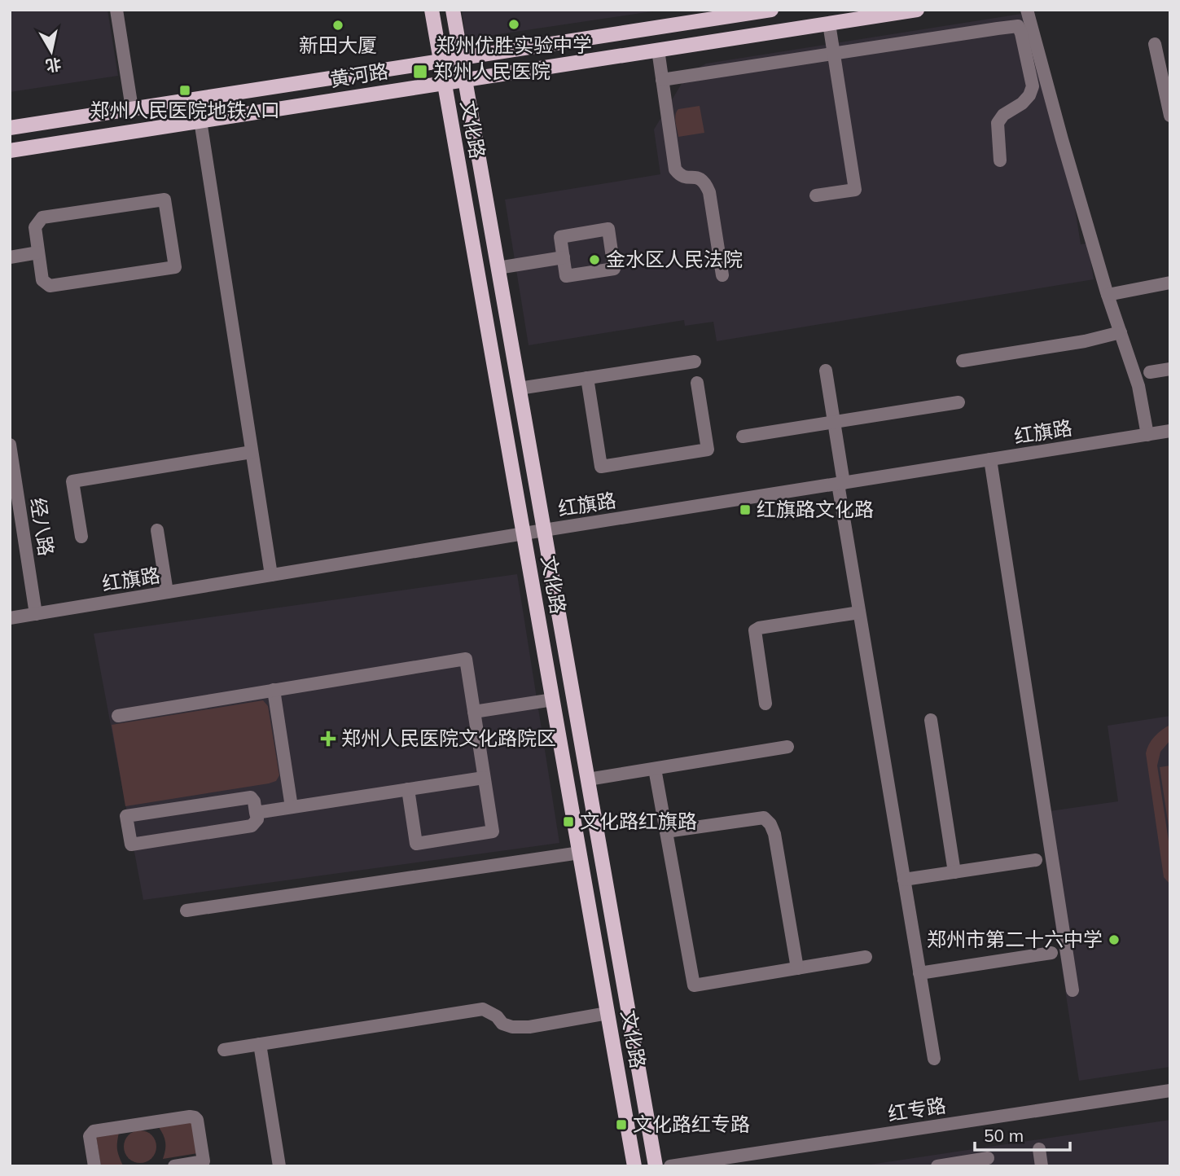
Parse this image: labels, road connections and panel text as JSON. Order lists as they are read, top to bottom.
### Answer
{
  "streets": {
    "main road": ["黄河路", "文化路"],
    "street": ["红旗路", "经八路", "红专路"]
  },
  "crossings": [
    ["黄河路", "文化路"],
    ["文化路", "红旗路"],
    ["红旗路", "经八路"]
  ],
  "places": {
    "other": [
      "郑州优胜实验中学",
      "新田大厦",
      "金水区人民法院",
      "郑州市第二十六中学"
    ],
    "transit": [
      "郑州人民医院",
      "郑州人民医院地铁A口",
      "红旗路文化路",
      "文化路红旗路",
      "文化路红专路"
    ],
    "health": ["郑州人民医院文化路院区"]
  },
  "scale_bar": "50 m",
  "north": "bottom"
}
